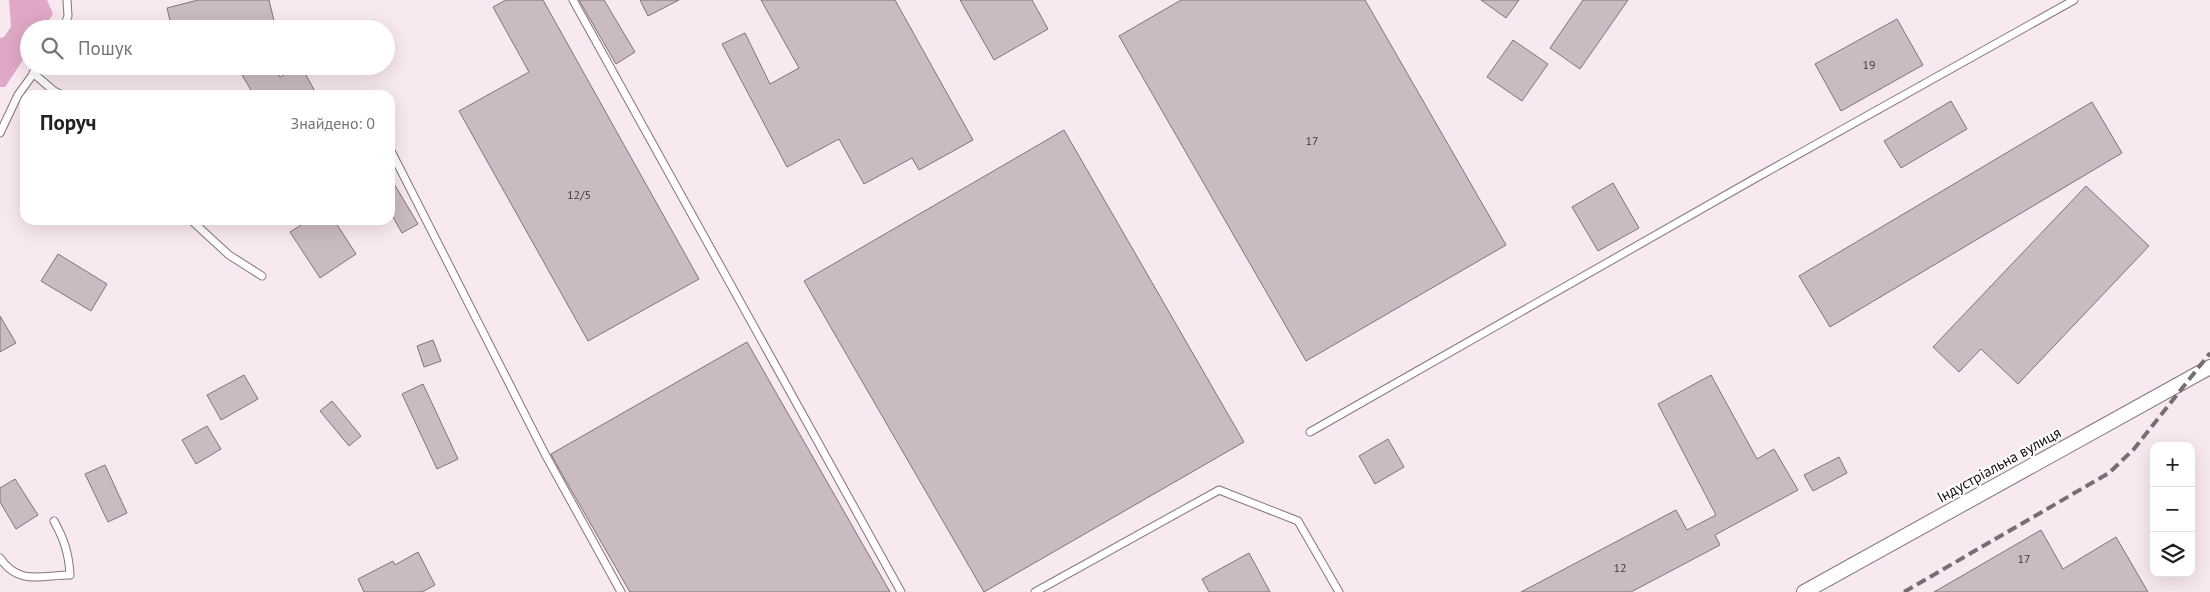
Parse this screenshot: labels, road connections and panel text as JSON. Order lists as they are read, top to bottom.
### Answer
{
  "streets": {
    "street": ["Індустріальна вулиця"]
  },
  "house_numbers": [
    "19",
    "17",
    "12/5",
    "17",
    "12"
  ],
  "page": {
    "search": "Пошук",
    "heading": ["Поруч", "Знайдено: 0"],
    "map_buttons": ["+", "−"]
  }
}
